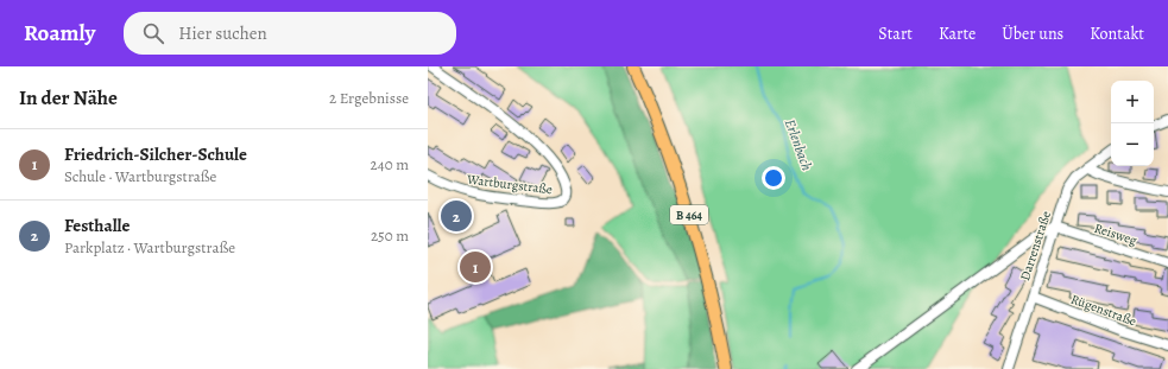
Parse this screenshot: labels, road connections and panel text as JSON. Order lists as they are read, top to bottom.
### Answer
{
  "streets": {
    "main road": ["B 464"],
    "street": [
      "Wartburgstraße",
      "Reisweg",
      "Darrenstraße",
      "Rügenstraße"
    ]
  },
  "crossings": [
    ["Reisweg", "Darrenstraße"],
    ["Darrenstraße", "Rügenstraße"]
  ],
  "water": ["Erlenbach"],
  "page": {
    "header": "Roamly",
    "search": "Hier suchen",
    "nav": [
      "Start",
      "Karte",
      "Über uns",
      "Kontakt"
    ],
    "heading": ["In der Nähe", "2 Ergebnisse"],
    "map_buttons": ["+", "−"],
    "list": [
      {
        "mark": "1",
        "name": "Friedrich-Silcher-Schule",
        "note": "Schule · Wartburgstraße",
        "value": "240 m"
      },
      {
        "mark": "2",
        "name": "Festhalle",
        "note": "Parkplatz · Wartburgstraße",
        "value": "250 m"
      }
    ],
    "pins": ["2", "1"]
  }
}
